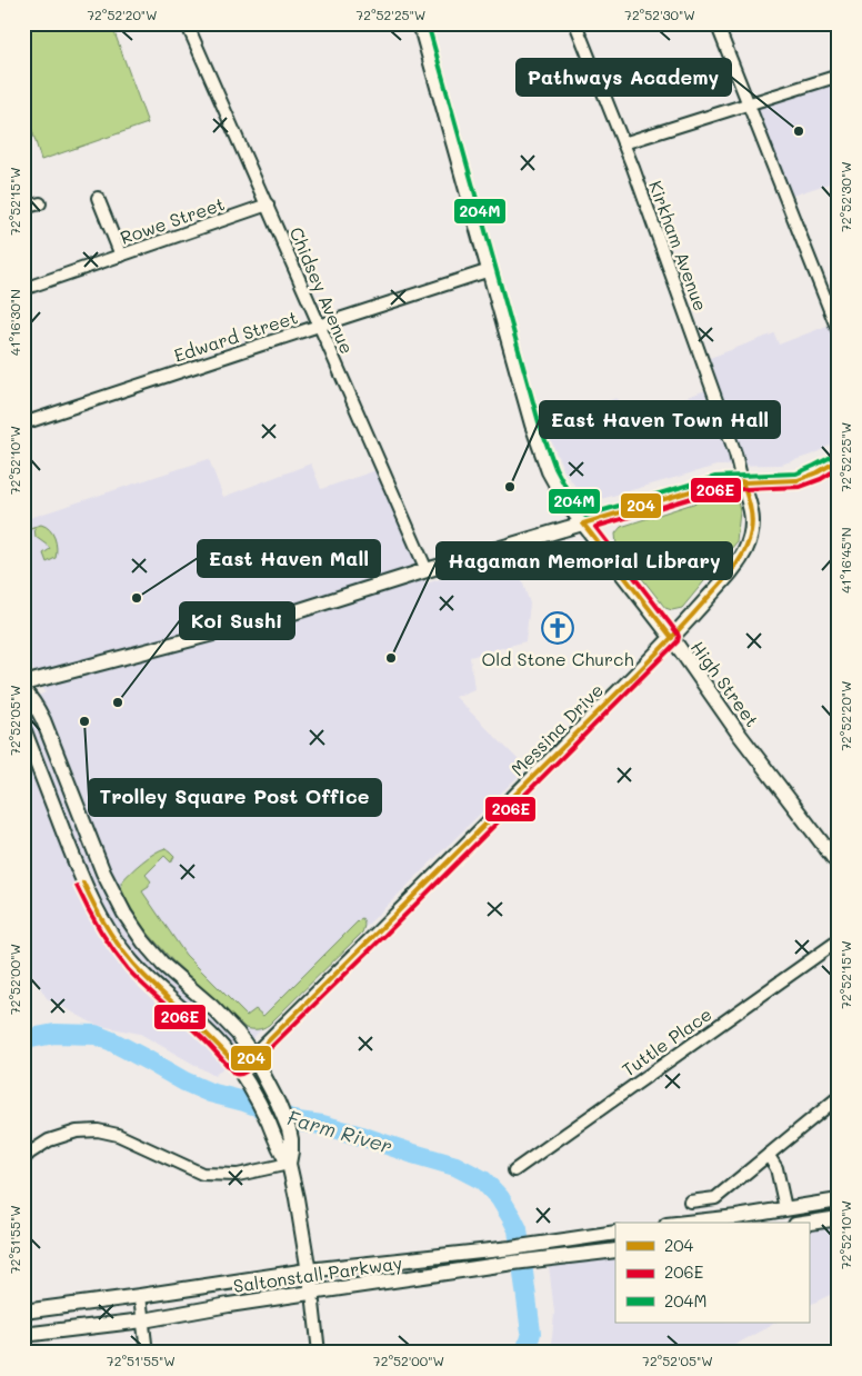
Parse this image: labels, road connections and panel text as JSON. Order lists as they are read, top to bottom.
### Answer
{
  "streets": {
    "main road": ["High Street", "Messina Drive", "Saltonstall Parkway"],
    "street": [
      "Rowe Street",
      "Kirkham Avenue",
      "Chidsey Avenue",
      "Edward Street",
      "Tuttle Place"
    ]
  },
  "crossings": [
    ["Rowe Street", "Chidsey Avenue"],
    ["Kirkham Avenue", "Messina Drive"],
    ["Chidsey Avenue", "Edward Street"],
    ["Edward Street", "High Street"],
    ["High Street", "Messina Drive"]
  ],
  "water": ["Farm River"],
  "places": {
    "other": [
      "Pathways Academy",
      "East Haven Town Hall",
      "East Haven Mall",
      "Hagaman Memorial Library",
      "Koi Sushi",
      "Trolley Square Post Office"
    ],
    "church": ["Old Stone Church"]
  },
  "lines": ["transit line 204M", "transit line 204", "transit line 206E"],
  "legend": ["204", "206E", "204M"],
  "coordinates": [
    "72°52'20\"W",
    "72°52'25\"W",
    "72°52'30\"W",
    "72°52'15\"W",
    "41°16'30\"N",
    "72°52'10\"W",
    "41°16'45\"N",
    "72°52'05\"W",
    "72°52'00\"W",
    "72°51'55\"W"
  ]
}
